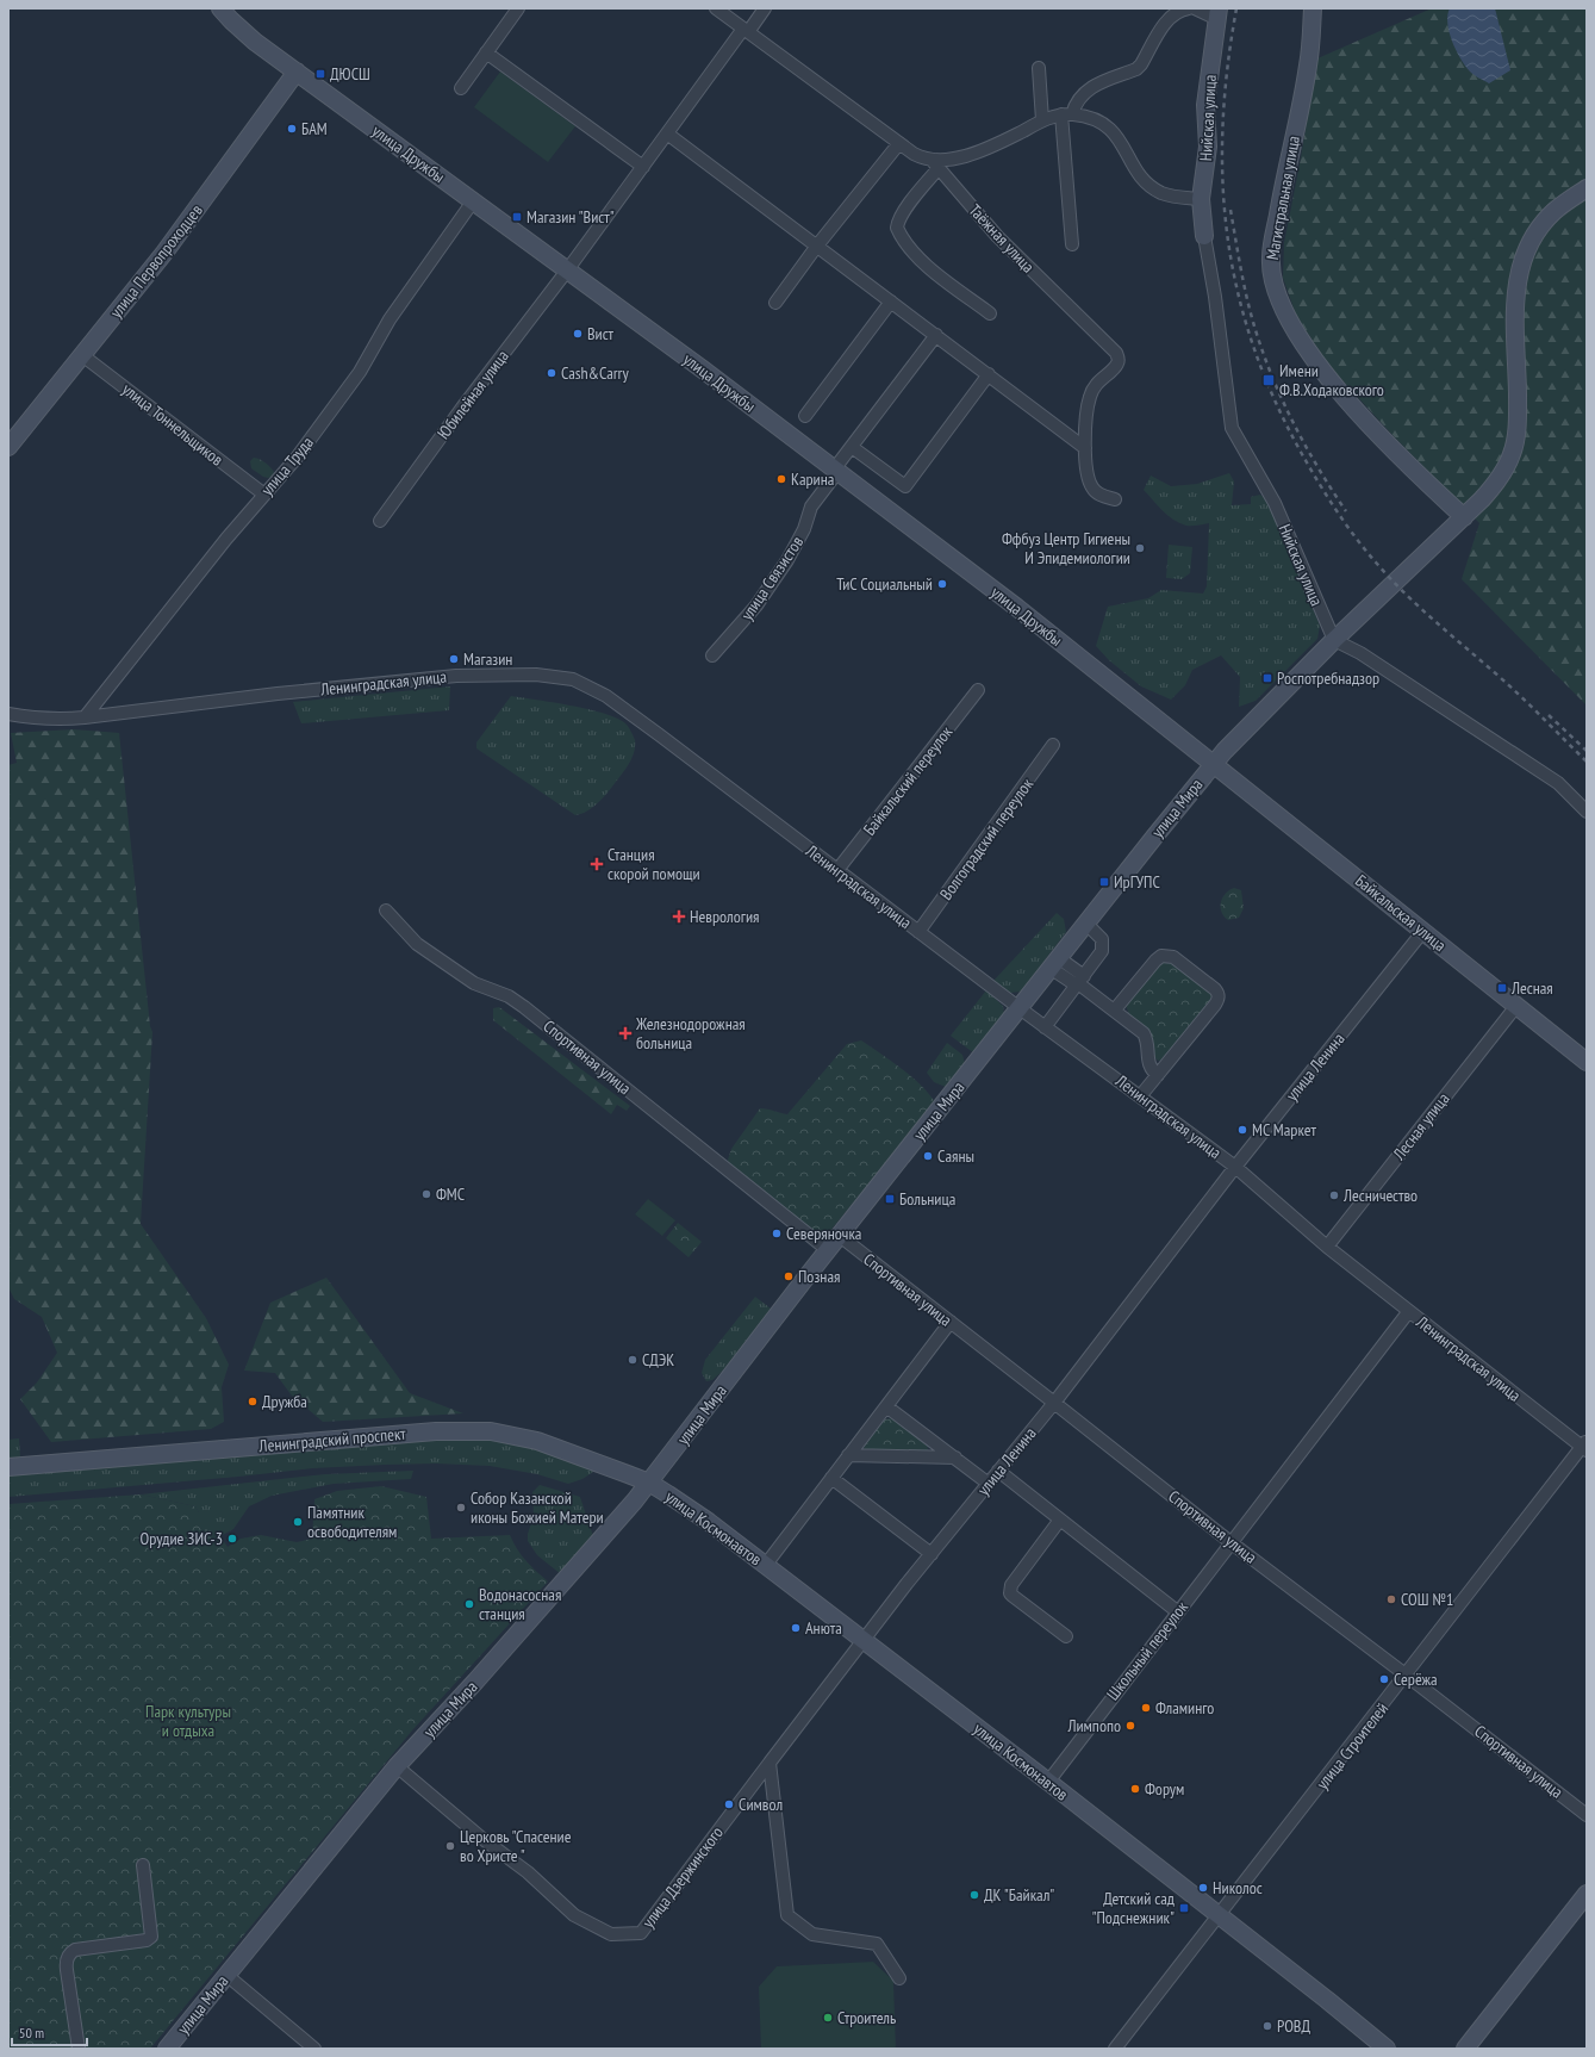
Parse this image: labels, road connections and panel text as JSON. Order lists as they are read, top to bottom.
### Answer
{
  "streets": {
    "street": [
      "Нийская улица",
      "улица Дружбы",
      "Магистральная улица",
      "Таёжная улица",
      "улица Первопроходцев",
      "Юбилейная улица",
      "улица Тоннельщиков",
      "улица Труда",
      "улица Связистов",
      "Ленинградская улица",
      "Байкальский переулок",
      "улица Мира",
      "Волгоградский переулок",
      "Байкальская улица",
      "Спортивная улица",
      "улица Ленина",
      "Лесная улица",
      "Ленинградский проспект",
      "улица Космонавтов",
      "Школьный переулок",
      "улица Строителей",
      "улица Дзержинского"
    ]
  },
  "crossings": [
    ["Нийская улица", "улица Мира"],
    ["улица Дружбы", "улица Первопроходцев"],
    ["улица Дружбы", "Юбилейная улица"],
    ["улица Дружбы", "улица Труда"],
    ["улица Дружбы", "улица Связистов"],
    ["улица Дружбы", "улица Мира"],
    ["улица Дружбы", "Байкальская улица"],
    ["Магистральная улица", "улица Мира"],
    ["Таёжная улица", "Юбилейная улица"],
    ["улица Первопроходцев", "улица Тоннельщиков"],
    ["улица Тоннельщиков", "улица Труда"],
    ["улица Труда", "Ленинградская улица"],
    ["Ленинградская улица", "Байкальский переулок"],
    ["Ленинградская улица", "улица Мира"],
    ["Ленинградская улица", "Волгоградский переулок"],
    ["Ленинградская улица", "улица Ленина"],
    ["Ленинградская улица", "Лесная улица"],
    ["Ленинградская улица", "Школьный переулок"],
    ["Ленинградская улица", "улица Строителей"],
    ["улица Мира", "Байкальская улица"],
    ["улица Мира", "Спортивная улица"],
    ["улица Мира", "Ленинградский проспект"],
    ["улица Мира", "улица Космонавтов"],
    ["улица Мира", "улица Дзержинского"],
    ["Байкальская улица", "улица Ленина"],
    ["Байкальская улица", "Лесная улица"],
    ["Спортивная улица", "улица Ленина"],
    ["Спортивная улица", "Школьный переулок"],
    ["Спортивная улица", "улица Строителей"],
    ["улица Ленина", "улица Космонавтов"],
    ["улица Ленина", "улица Дзержинского"],
    ["Ленинградский проспект", "улица Космонавтов"],
    ["улица Космонавтов", "Школьный переулок"],
    ["улица Космонавтов", "улица Строителей"]
  ],
  "parks": ["Парк культуры и отдыха"],
  "places": {
    "transit": [
      "ДЮСШ",
      "Магазин \"Вист\"",
      "Имени Ф.В.Ходаковского",
      "Роспотребнадзор",
      "ИрГУПС",
      "Лесная",
      "Больница",
      "Детский сад \"Подснежник\""
    ],
    "other": [
      "БАМ",
      "Вист",
      "Cash&Carry",
      "Карина",
      "Ффбуз Центр Гигиены И Эпидемиологии",
      "ТиС Социальный",
      "Магазин",
      "МС Маркет",
      "Саяны",
      "ФМС",
      "Лесничество",
      "Северяночка",
      "Позная",
      "СДЭК",
      "Дружба",
      "Собор Казанской иконы Божией Матери",
      "Памятник освободителям",
      "Орудие ЗИС-3",
      "СОШ №1",
      "Водонасосная станция",
      "Анюта",
      "Серёжа",
      "Фламинго",
      "Лимпопо",
      "Форум",
      "Символ",
      "Церковь \"Спасение во Христе \"",
      "Николос",
      "ДК \"Байкал\"",
      "Строитель",
      "РОВД"
    ],
    "health": ["Станция скорой помощи", "Неврология", "Железнодорожная больница"]
  },
  "scale_bar": "50 m"
}
